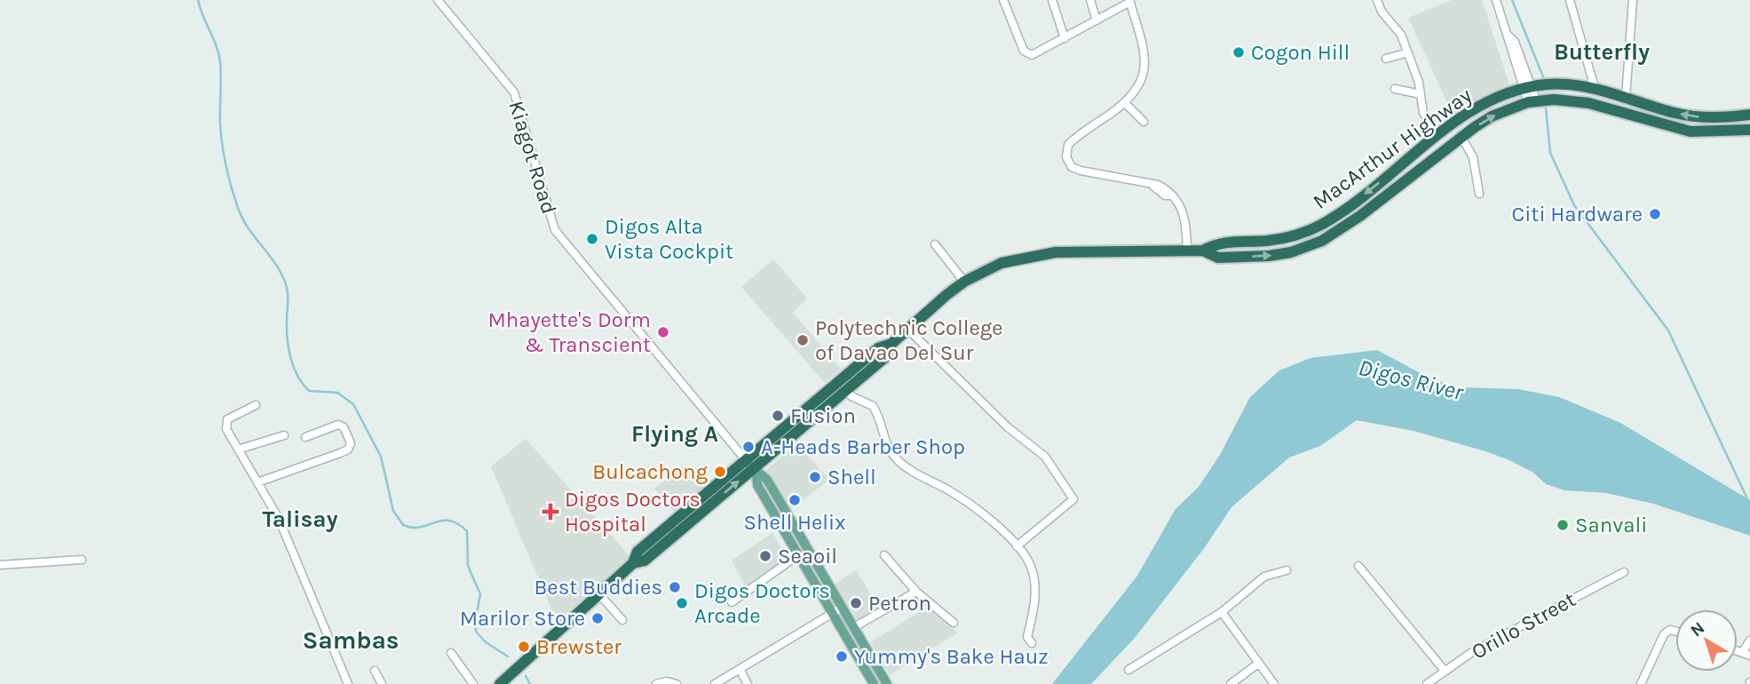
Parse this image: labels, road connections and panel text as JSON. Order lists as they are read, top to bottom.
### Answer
{
  "streets": {
    "highway": ["MacArthur Highway"],
    "street": ["Kiagot Road", "Orillo Street"]
  },
  "crossings": [
    ["MacArthur Highway", "Kiagot Road"]
  ],
  "districts": [
    "Butterfly",
    "Flying A",
    "Talisay",
    "Sambas"
  ],
  "water": ["Digos River"],
  "places": {
    "other": [
      "Cogon Hill",
      "Citi Hardware",
      "Digos Alta Vista Cockpit",
      "Mhayette's Dorm & Transcient",
      "Polytechnic College of Davao Del Sur",
      "Fusion",
      "A-Heads Barber Shop",
      "Bulcachong",
      "Shell",
      "Shell Helix",
      "Sanvali",
      "Seaoil",
      "Best Buddies",
      "Digos Doctors Arcade",
      "Petron",
      "Marilor Store",
      "Brewster",
      "Yummy's Bake Hauz"
    ],
    "health": ["Digos Doctors Hospital"]
  },
  "north": "top left"
}
